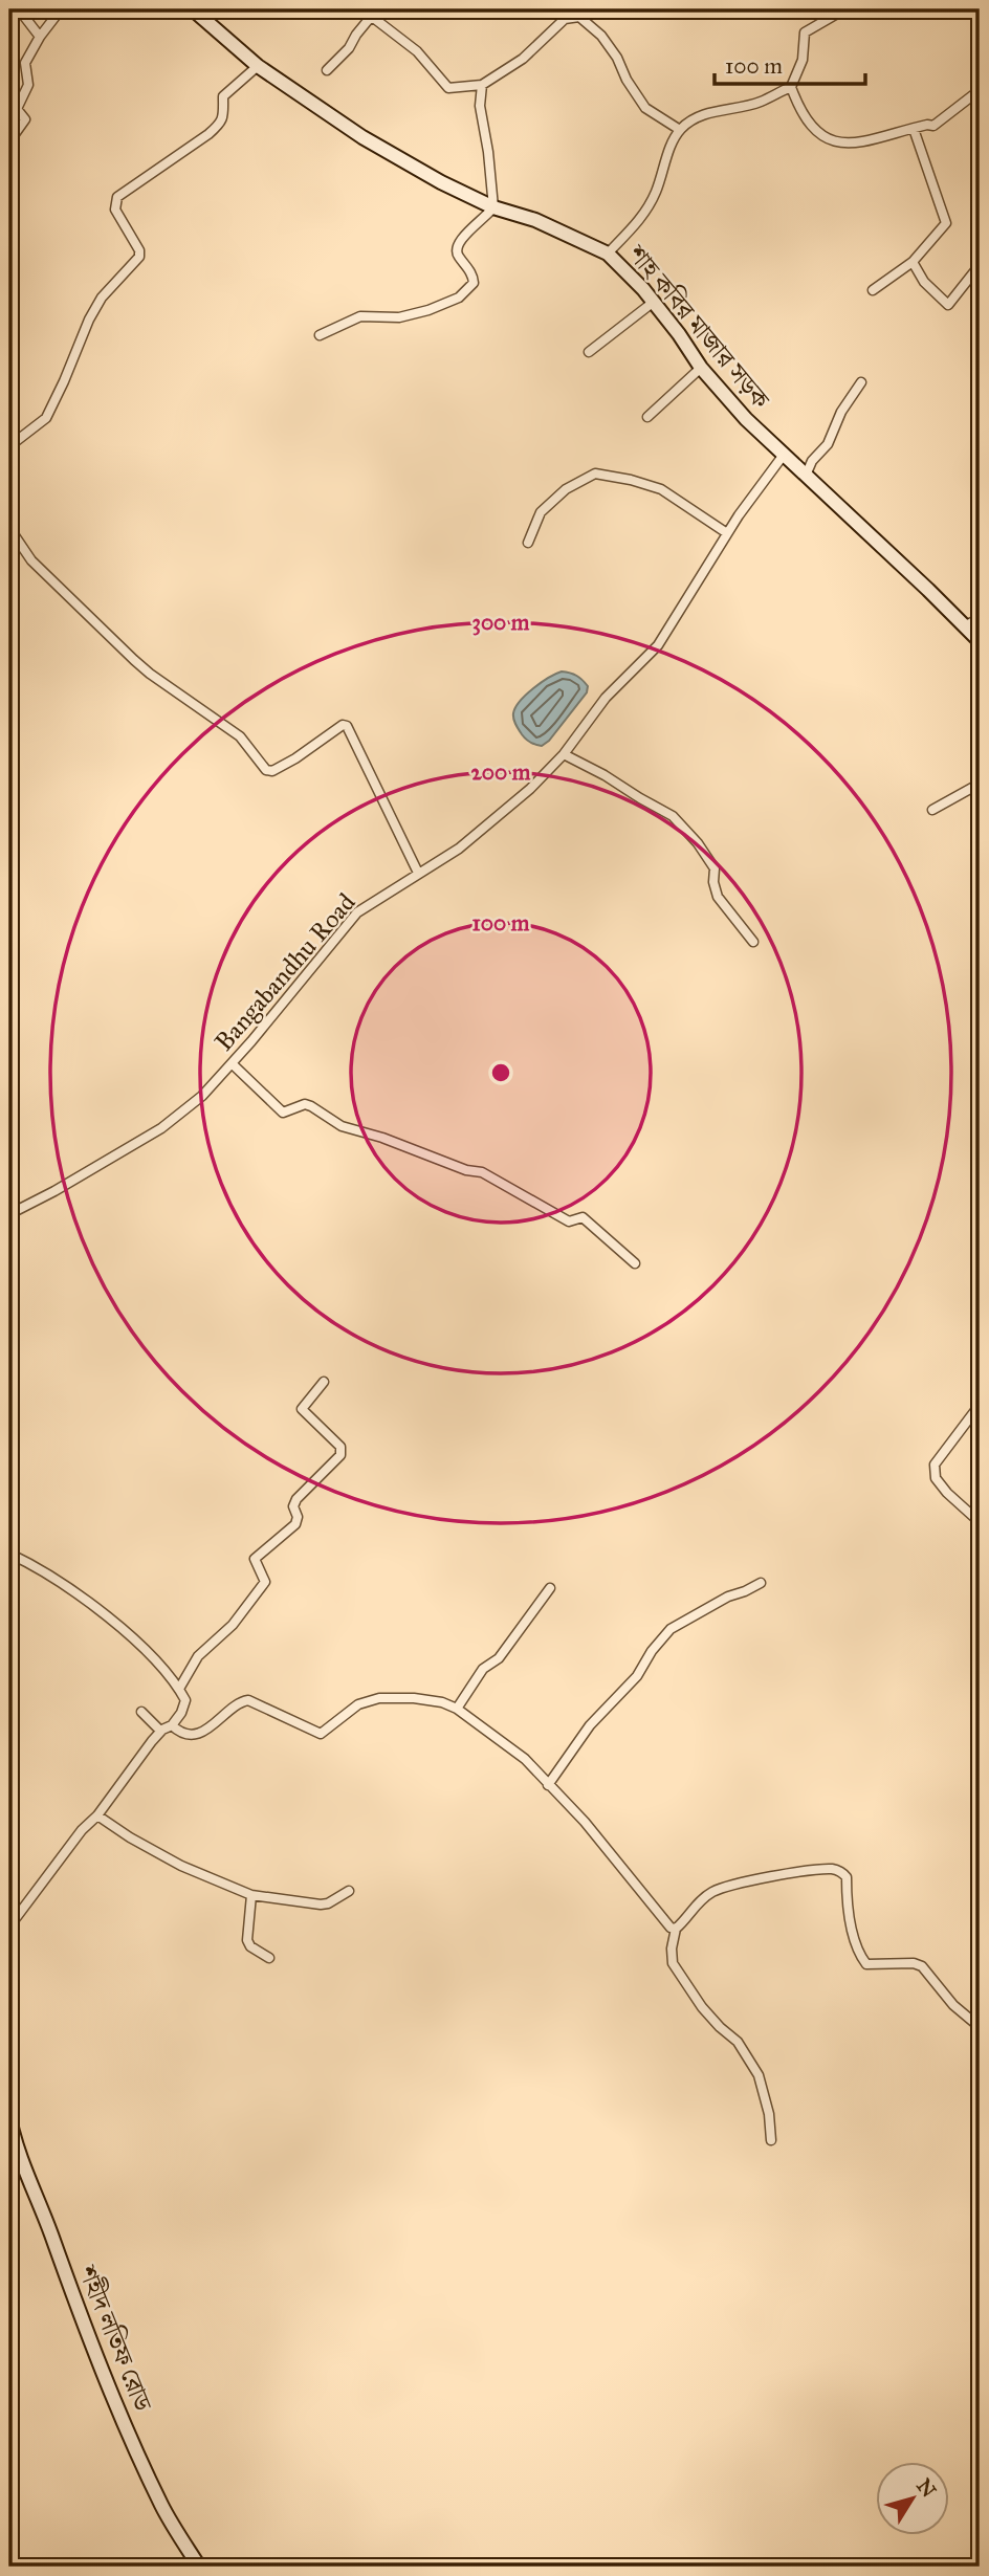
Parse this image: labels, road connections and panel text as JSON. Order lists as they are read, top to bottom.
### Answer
{
  "streets": {
    "street": ["শাহ কবির মাজার সড়ক", "Bangabandhu Road", "শহীদ লতিফ রোড"]
  },
  "crossings": [
    ["শাহ কবির মাজার সড়ক", "Bangabandhu Road"]
  ],
  "scale_bar": "100 m",
  "north": "top right",
  "rings": ["300 m", "200 m", "100 m"]
}
